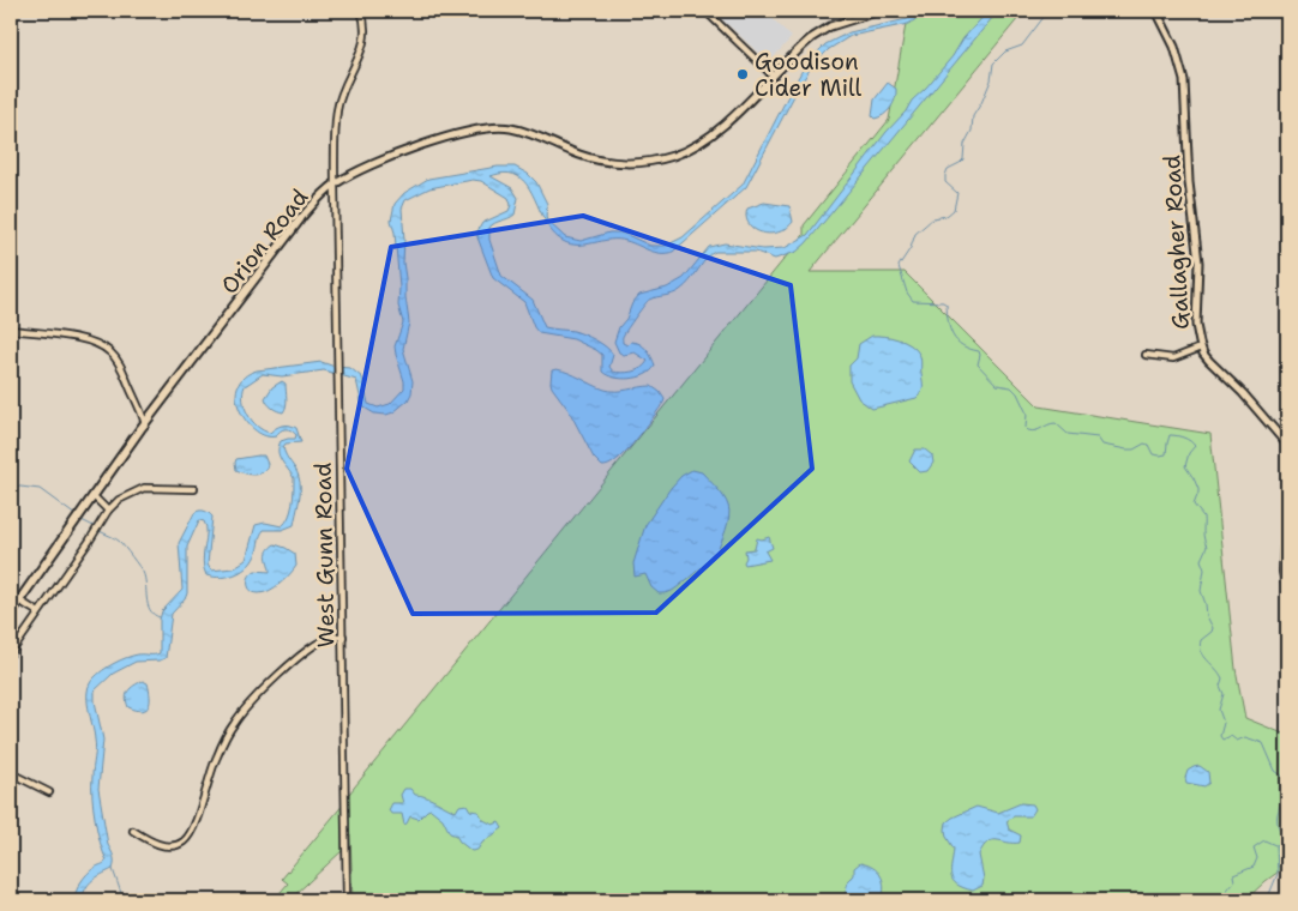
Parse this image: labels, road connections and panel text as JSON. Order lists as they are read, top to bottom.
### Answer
{
  "streets": {
    "main road": ["Orion Road"],
    "street": ["Gallagher Road", "West Gunn Road"]
  },
  "crossings": [
    ["Orion Road", "West Gunn Road"]
  ],
  "places": ["Goodison Cider Mill"]
}
